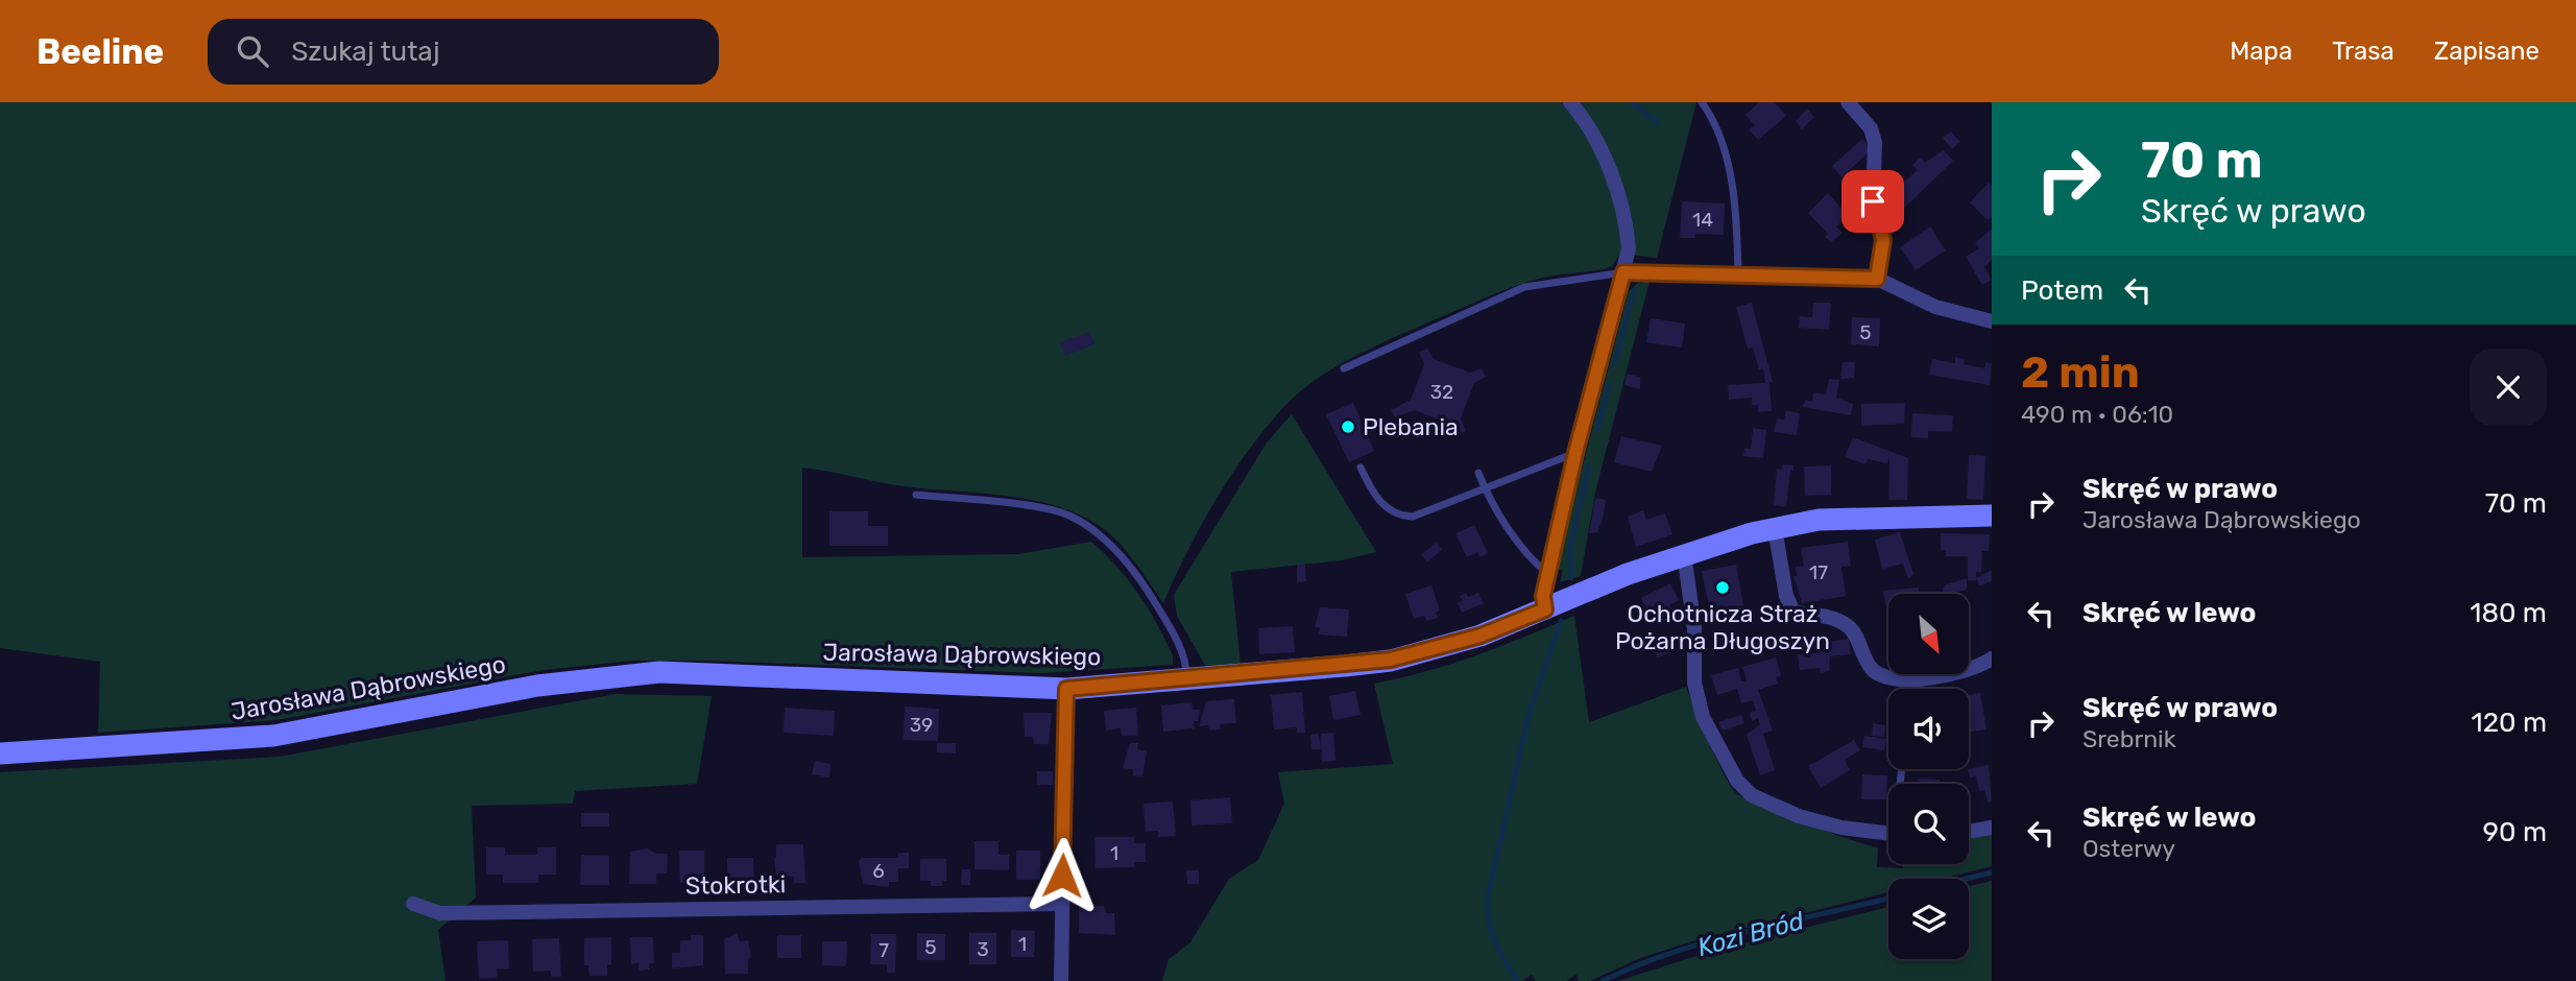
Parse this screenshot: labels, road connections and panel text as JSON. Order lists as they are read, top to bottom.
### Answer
{
  "streets": {
    "street": ["Jarosława Dąbrowskiego", "Stokrotki"]
  },
  "water": ["Kozi Bród"],
  "places": ["Plebania", "Ochotnicza Straż Pożarna Długoszyn"],
  "house_numbers": [
    "14",
    "5",
    "32",
    "17",
    "39",
    "1",
    "6",
    "1",
    "5",
    "3",
    "7"
  ],
  "north": "bottom right",
  "page": {
    "header": "Beeline",
    "search": "Szukaj tutaj",
    "nav": ["Mapa", "Trasa", "Zapisane"],
    "turn": ["70 m", "Skręć w prawo"],
    "then": "Potem",
    "heading": ["2 min", "490 m · 06:10"],
    "list": [
      {
        "name": "Skręć w prawo",
        "note": "Jarosława Dąbrowskiego",
        "value": "70 m"
      },
      {
        "name": "Skręć w lewo",
        "value": "180 m"
      },
      {
        "name": "Skręć w prawo",
        "note": "Srebrnik",
        "value": "120 m"
      },
      {
        "name": "Skręć w lewo",
        "note": "Osterwy",
        "value": "90 m"
      }
    ]
  }
}
